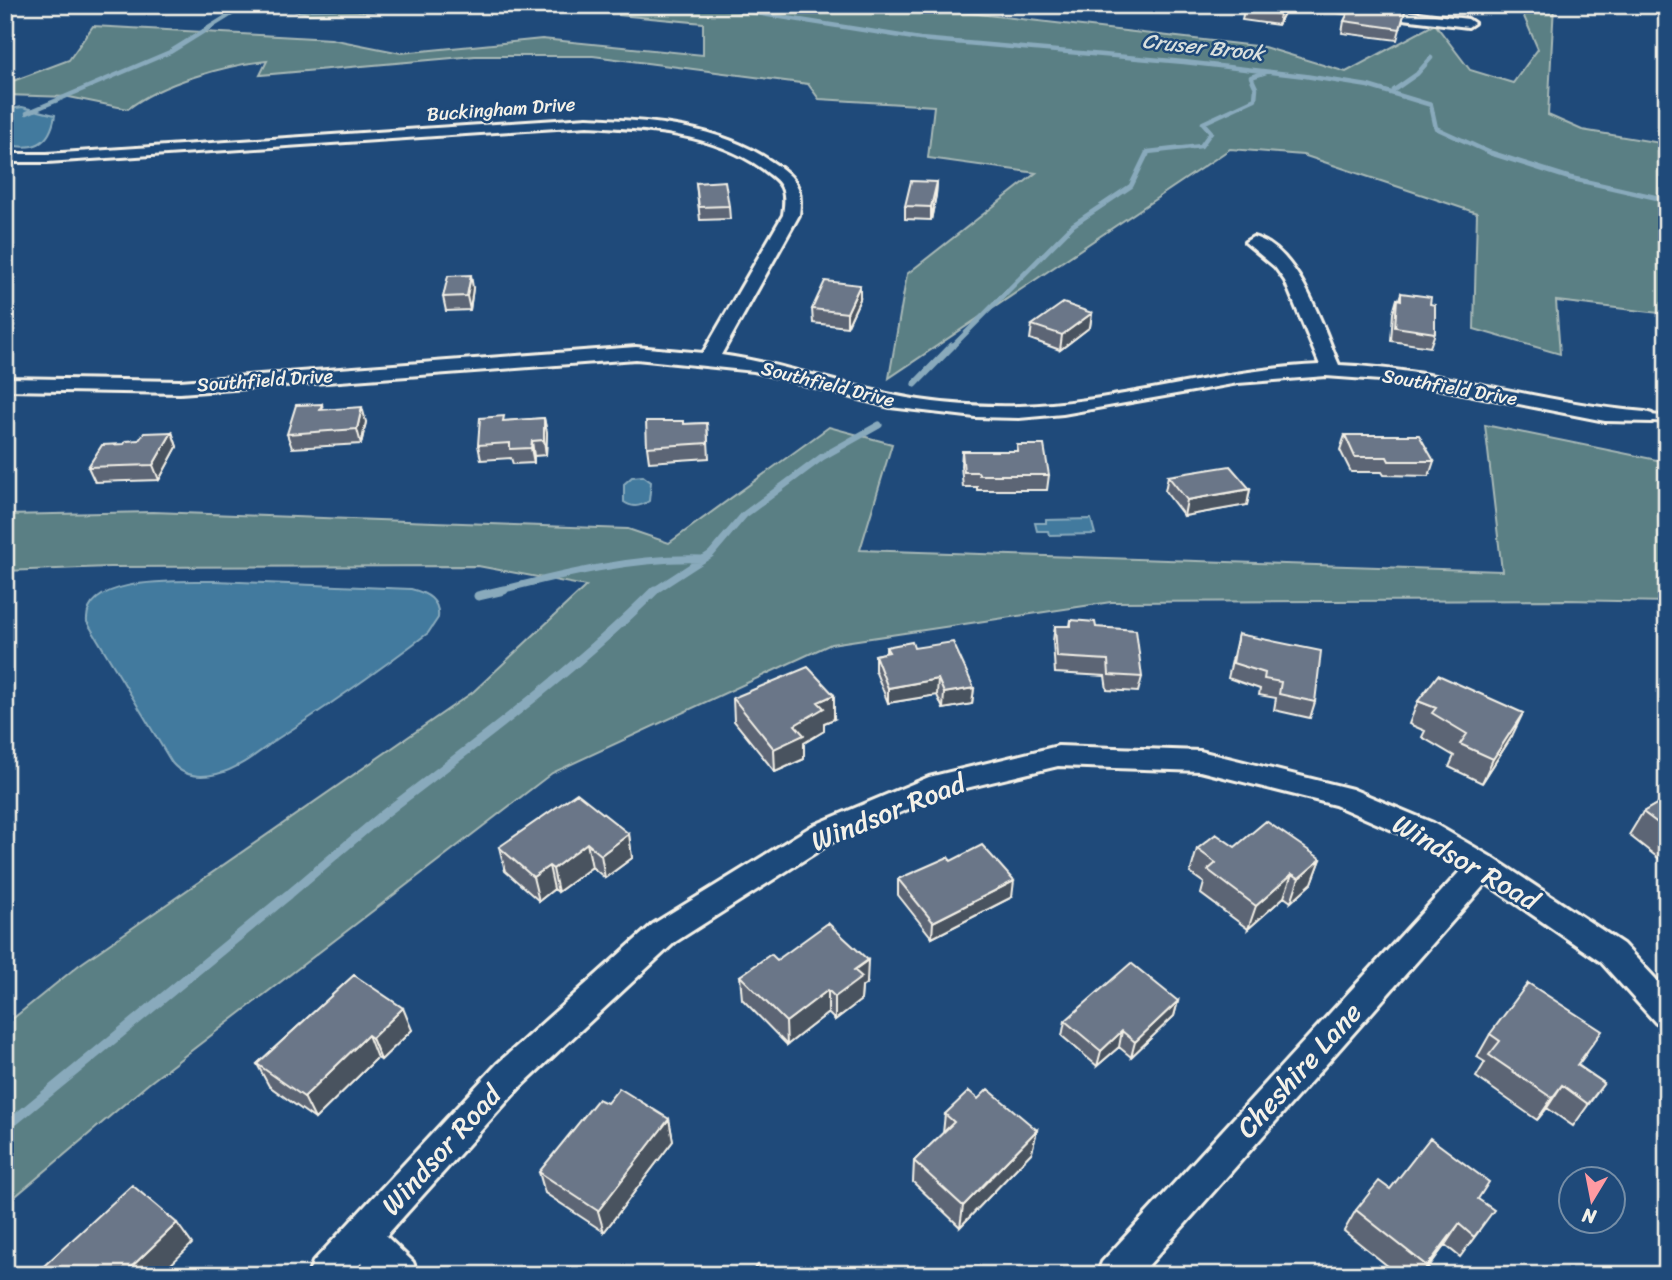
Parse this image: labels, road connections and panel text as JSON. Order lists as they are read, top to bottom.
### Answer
{
  "streets": {
    "street": [
      "Buckingham Drive",
      "Southfield Drive",
      "Windsor Road",
      "Cheshire Lane"
    ]
  },
  "crossings": [
    ["Buckingham Drive", "Southfield Drive"],
    ["Windsor Road", "Cheshire Lane"]
  ],
  "water": ["Cruser Brook"],
  "north": "bottom"
}
